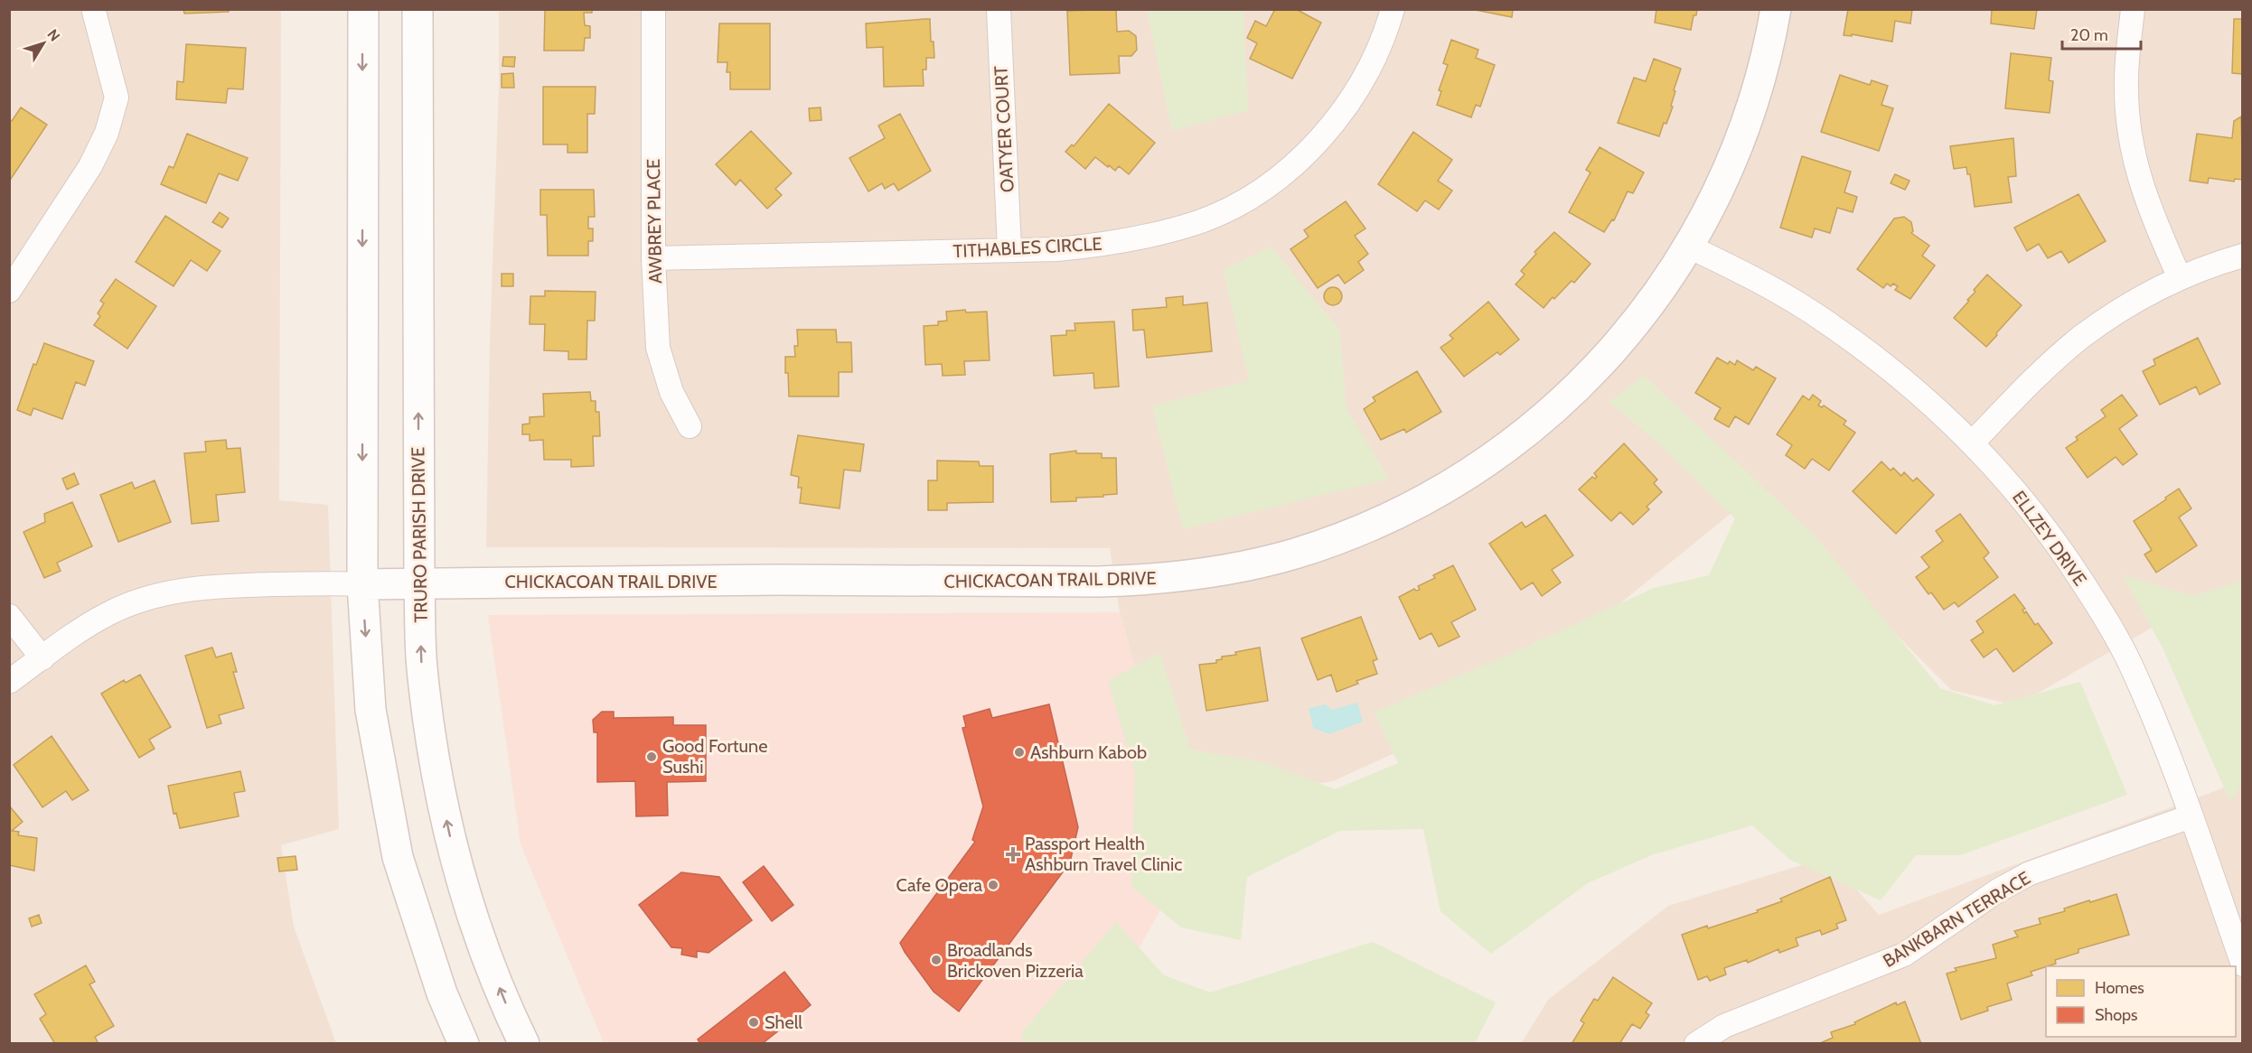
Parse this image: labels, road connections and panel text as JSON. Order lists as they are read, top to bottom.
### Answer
{
  "streets": {
    "street": [
      "OATYER COURT",
      "AWBREY PLACE",
      "TITHABLES CIRCLE",
      "TRURO PARISH DRIVE",
      "ELLZEY DRIVE",
      "CHICKACOAN TRAIL DRIVE",
      "BANKBARN TERRACE"
    ]
  },
  "crossings": [
    ["OATYER COURT", "TITHABLES CIRCLE"],
    ["AWBREY PLACE", "TITHABLES CIRCLE"],
    ["TRURO PARISH DRIVE", "CHICKACOAN TRAIL DRIVE"],
    ["ELLZEY DRIVE", "CHICKACOAN TRAIL DRIVE"],
    ["ELLZEY DRIVE", "BANKBARN TERRACE"]
  ],
  "places": {
    "other": [
      "Ashburn Kabob",
      "Good Fortune Sushi",
      "Cafe Opera",
      "Broadlands Brickoven Pizzeria",
      "Shell"
    ],
    "health": ["Passport Health Ashburn Travel Clinic"]
  },
  "legend": ["Homes", "Shops"],
  "scale_bar": "20 m",
  "north": "top right"
}
